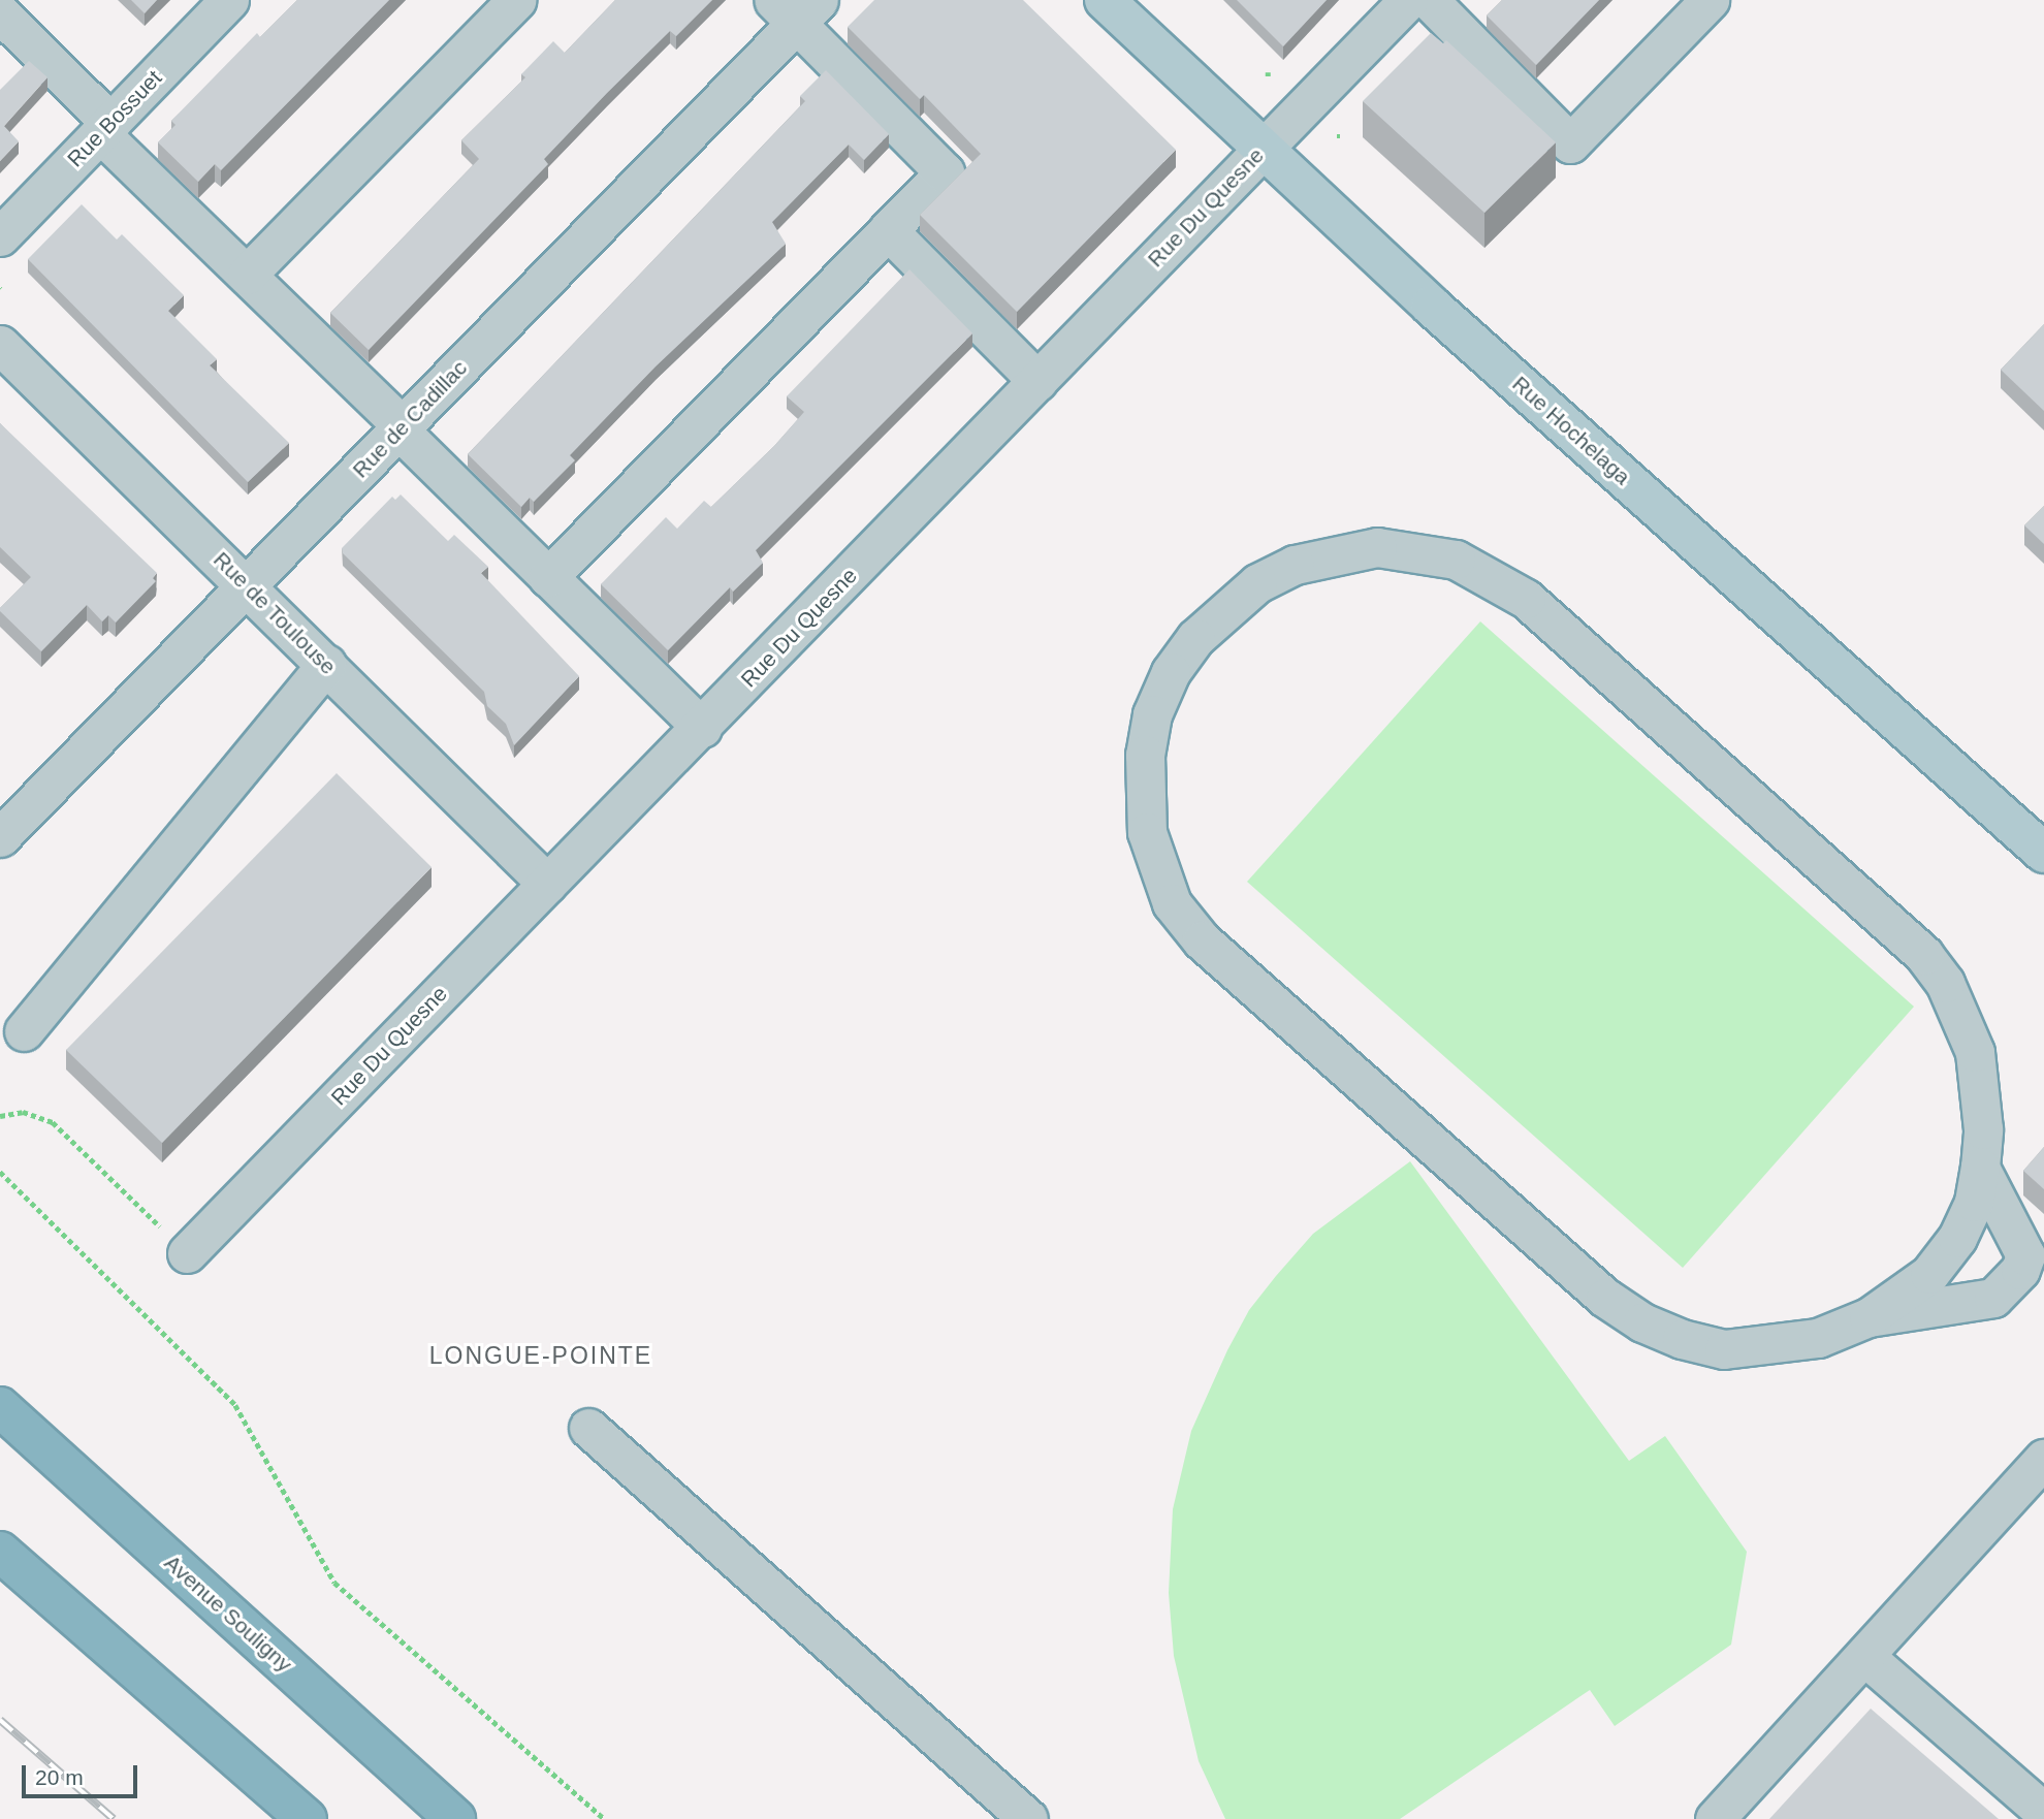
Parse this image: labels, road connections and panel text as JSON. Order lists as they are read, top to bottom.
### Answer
{
  "streets": {
    "highway": ["Avenue Souligny"],
    "main road": ["Rue Hochelaga"],
    "street": [
      "Rue Bossuet",
      "Rue Du Quesne",
      "Rue de Cadillac",
      "Rue de Toulouse"
    ]
  },
  "crossings": [
    ["Rue Du Quesne", "Rue Hochelaga"],
    ["Rue Du Quesne", "Rue de Toulouse"],
    ["Rue de Cadillac", "Rue de Toulouse"]
  ],
  "districts": ["LONGUE-POINTE"],
  "scale_bar": "20 m"
}
